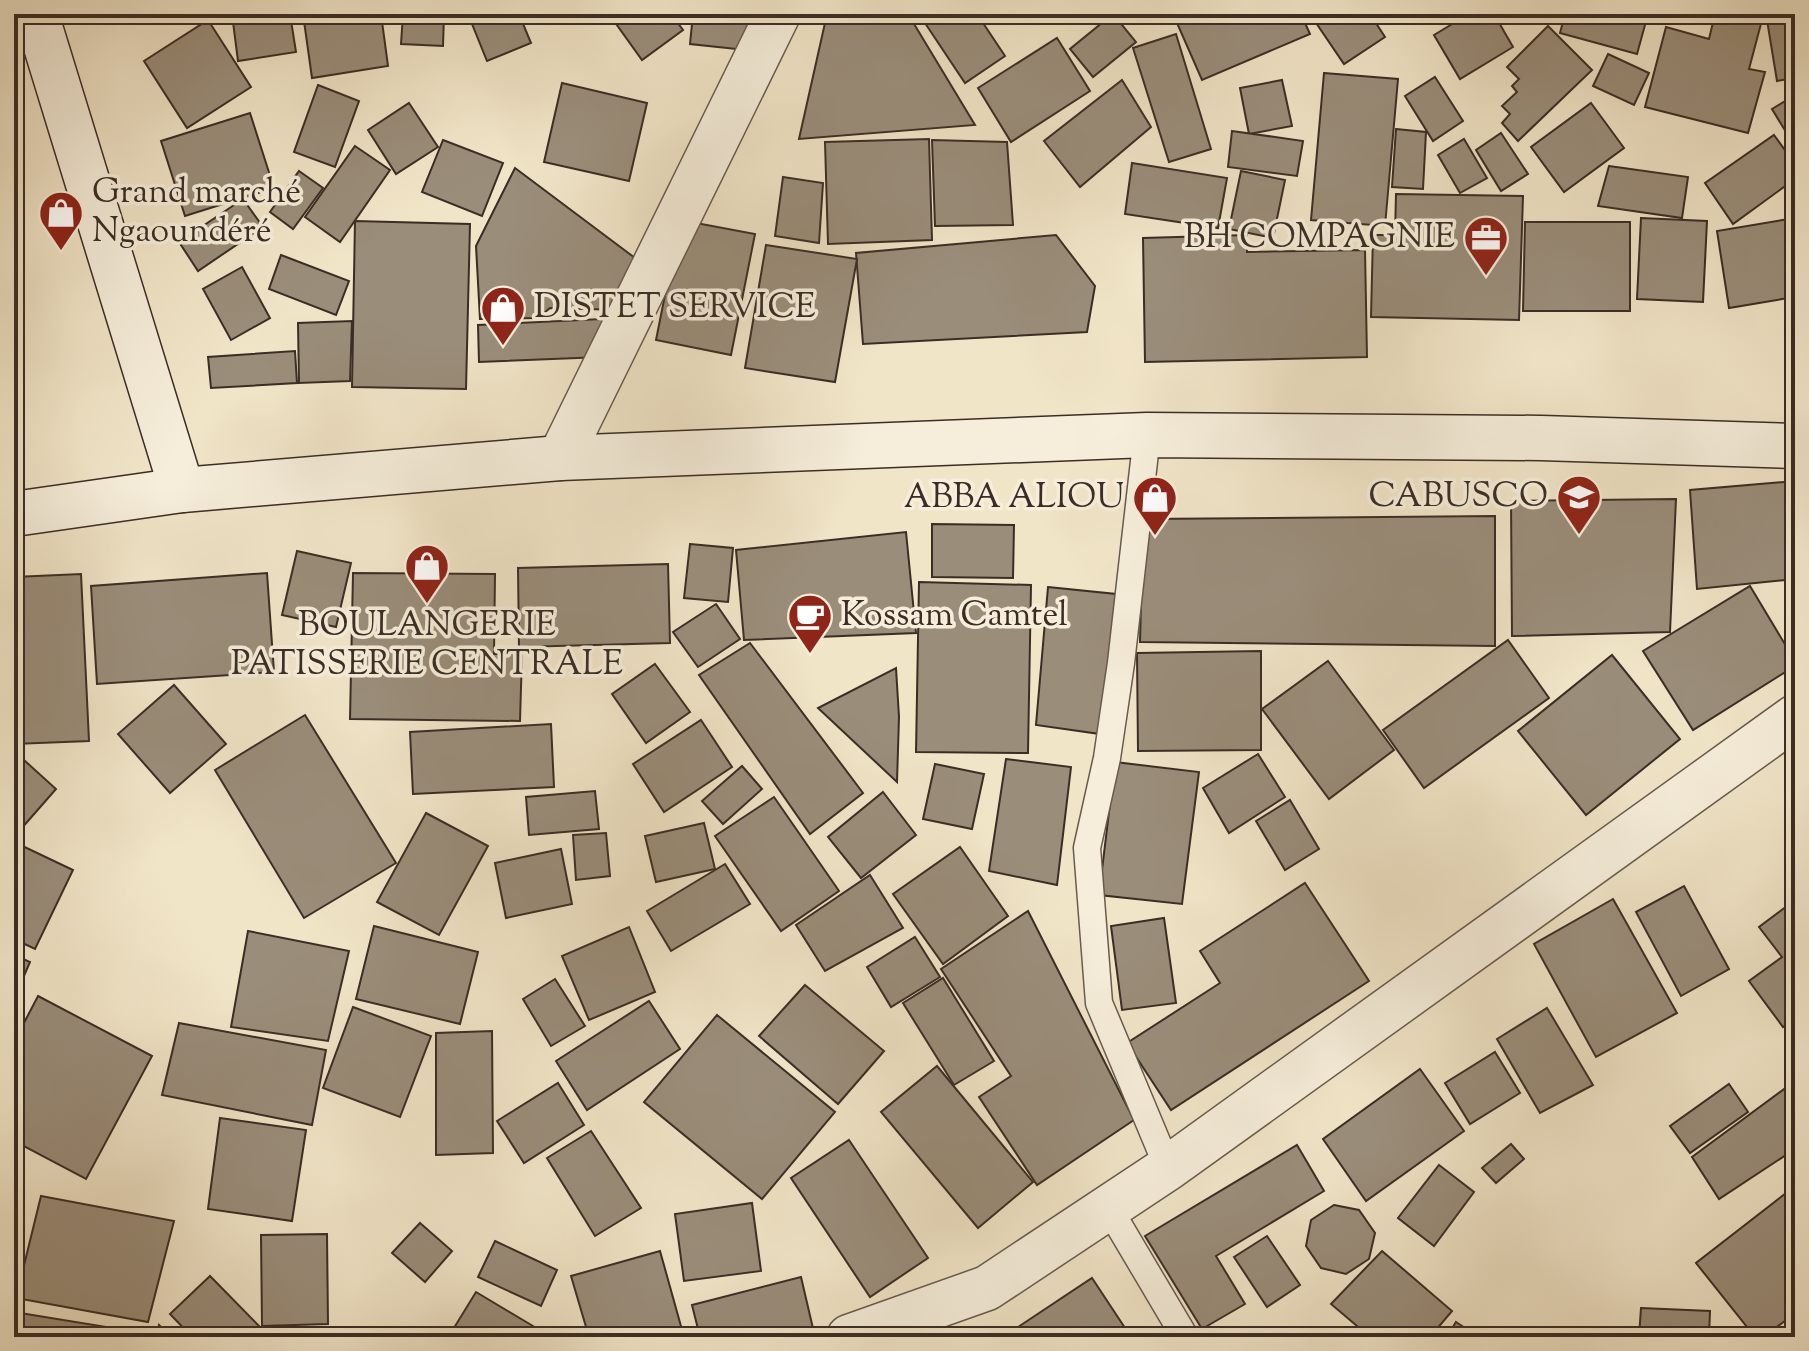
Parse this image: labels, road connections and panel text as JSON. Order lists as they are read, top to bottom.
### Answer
{
  "places": {
    "shop": [
      "Grand marché Ngaoundéré",
      "DISTET SERVICE",
      "ABBA ALIOU",
      "BOULANGERIE PATISSERIE CENTRALE"
    ],
    "office": ["BH COMPAGNIE"],
    "school or university": ["CABUSCO"],
    "cafe": ["Kossam Camtel"]
  }
}
